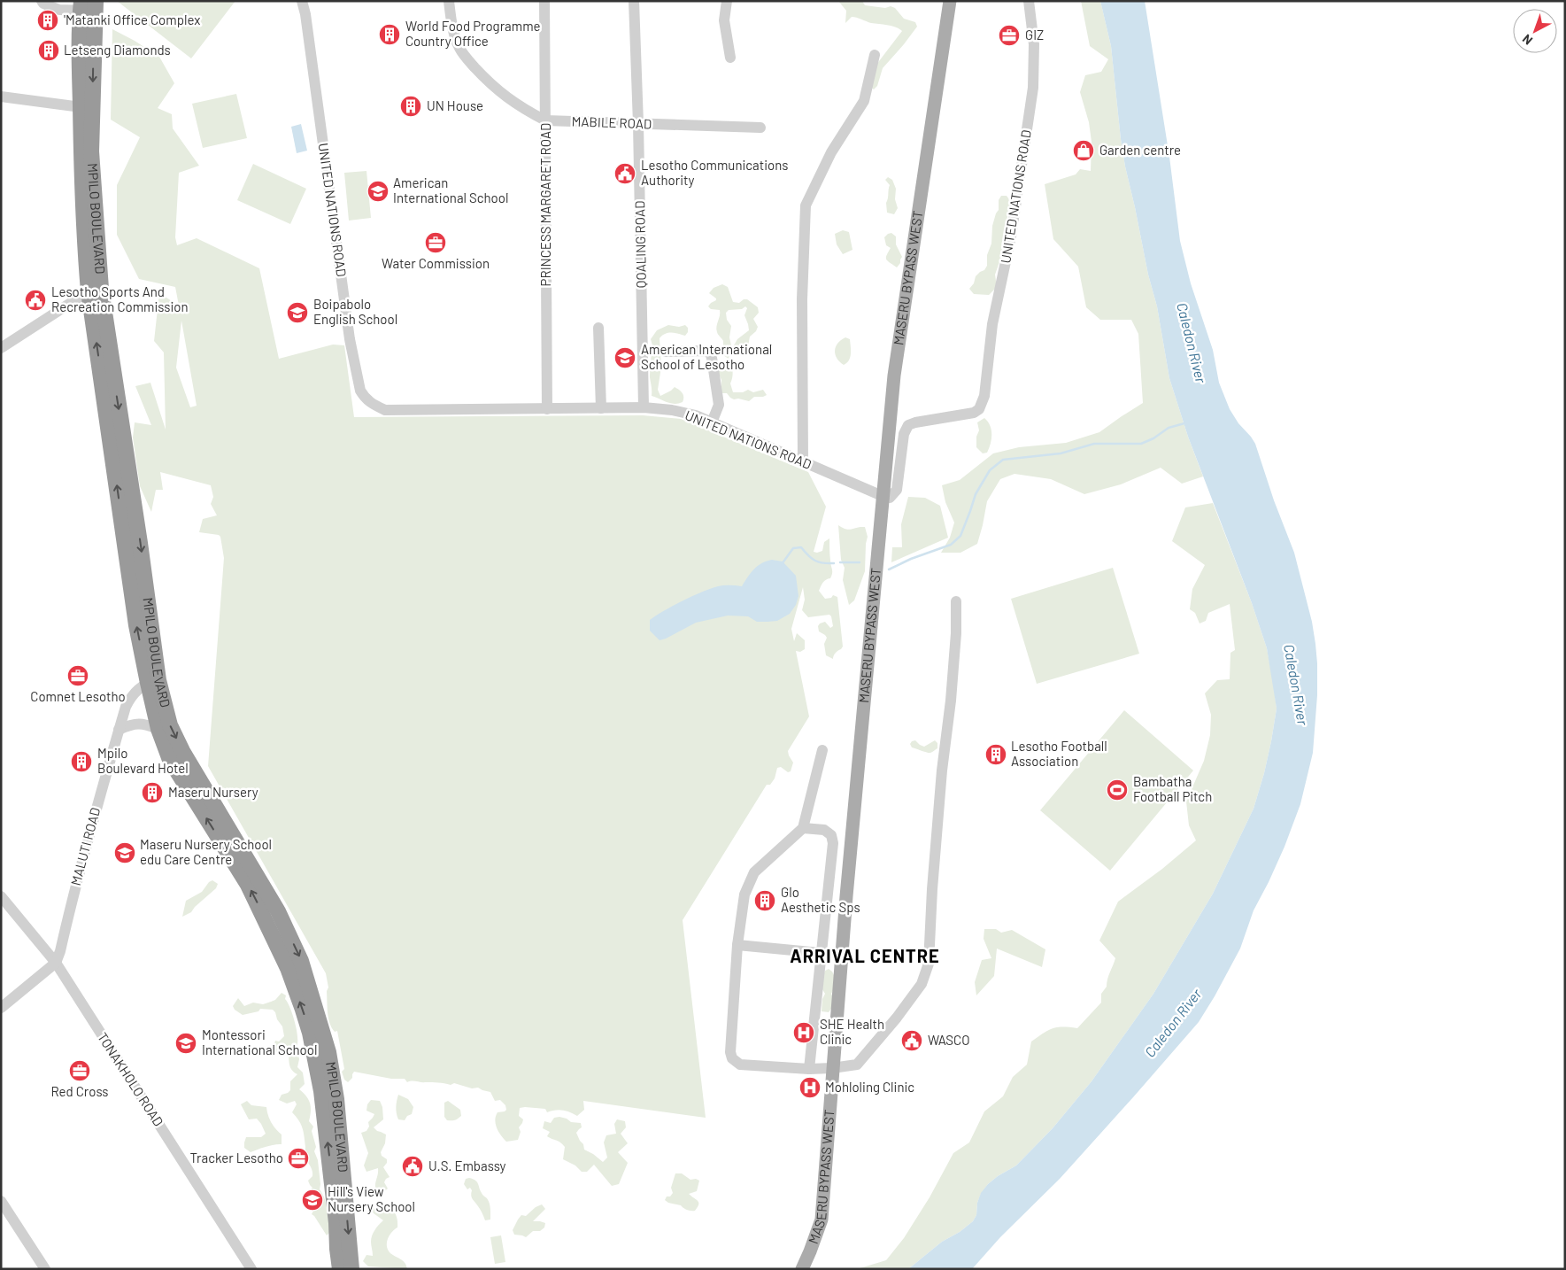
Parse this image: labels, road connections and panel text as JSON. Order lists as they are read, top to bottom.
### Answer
{
  "streets": {
    "highway": ["MPILO BOULEVARD"],
    "main road": ["MASERU BYPASS WEST"],
    "street": [
      "MABILE ROAD",
      "UNITED NATIONS ROAD",
      "PRINCESS MARGARET ROAD",
      "QOALING ROAD",
      "MALUTI ROAD",
      "TONAKHOLO ROAD"
    ]
  },
  "crossings": [
    ["MABILE ROAD", "PRINCESS MARGARET ROAD"],
    ["MABILE ROAD", "QOALING ROAD"],
    ["UNITED NATIONS ROAD", "PRINCESS MARGARET ROAD"],
    ["UNITED NATIONS ROAD", "QOALING ROAD"],
    ["UNITED NATIONS ROAD", "MASERU BYPASS WEST"],
    ["MPILO BOULEVARD", "MALUTI ROAD"],
    ["MALUTI ROAD", "TONAKHOLO ROAD"]
  ],
  "districts": ["ARRIVAL CENTRE"],
  "water": ["Caledon River"],
  "places": {
    "building": [
      "'Matanki Office Complex",
      "World Food Programme Country Office",
      "Letseng Diamonds",
      "UN House",
      "Lesotho Football Association",
      "Mpilo Boulevard Hotel",
      "Maseru Nursery",
      "Glo Aesthetic Sps"
    ],
    "office": [
      "GIZ",
      "Water Commission",
      "Comnet Lesotho",
      "Red Cross",
      "Tracker Lesotho"
    ],
    "shop": ["Garden centre"],
    "public building": [
      "Lesotho Communications Authority",
      "Lesotho Sports And Recreation Commission",
      "WASCO",
      "U.S. Embassy"
    ],
    "school or university": [
      "American International School",
      "Boipabolo English School",
      "American International School of Lesotho",
      "Maseru Nursery School edu Care Centre",
      "Montessori International School",
      "Hill's View Nursery School"
    ],
    "sports": ["Bambatha Football Pitch"],
    "hospital": ["SHE Health Clinic", "Mohloling Clinic"]
  },
  "north": "bottom left"
}
